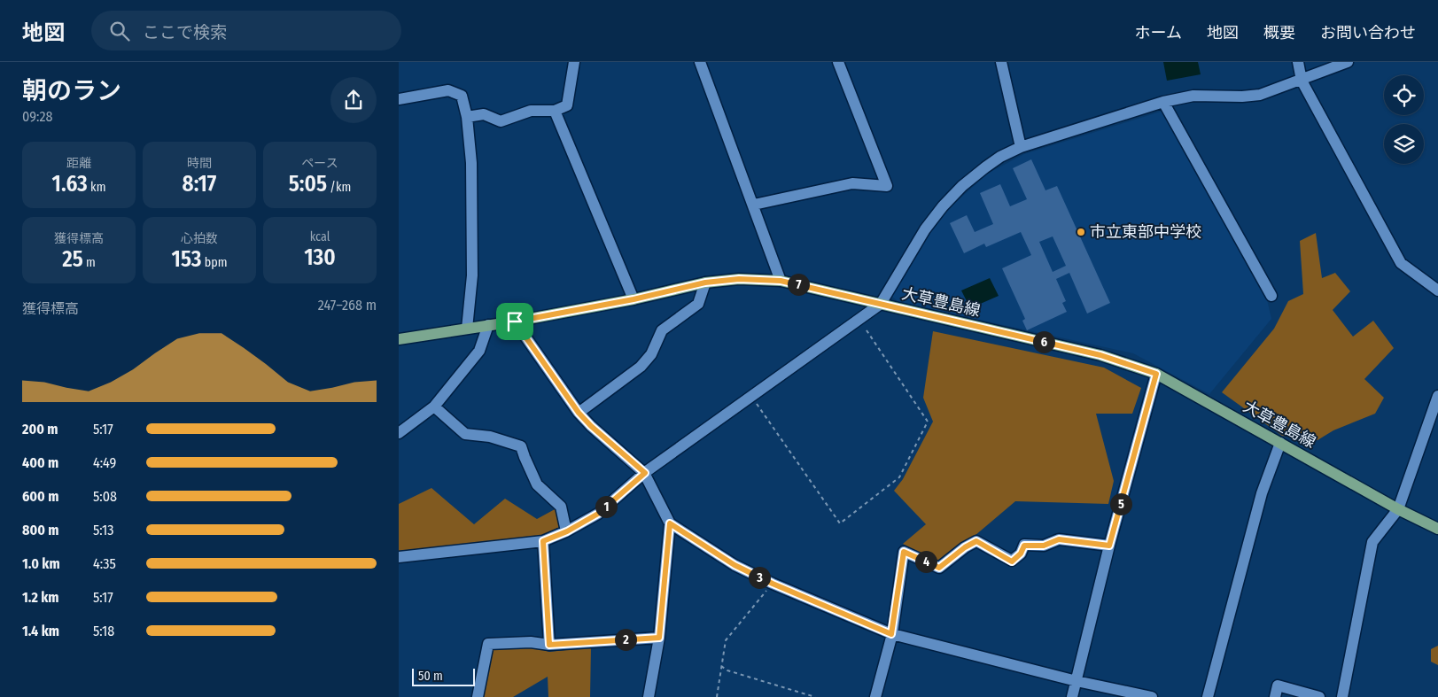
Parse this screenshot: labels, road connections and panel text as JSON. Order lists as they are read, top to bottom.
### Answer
{
  "streets": {
    "main road": ["大草豊島線"]
  },
  "places": ["市立東部中学校"],
  "scale_bar": "50 m",
  "page": {
    "header": "地図",
    "search": "ここで検索",
    "nav": [
      "ホーム",
      "地図",
      "概要",
      "お問い合わせ"
    ],
    "heading": ["朝のラン", "09:28"],
    "stats": [
      ["距離", "1.63 km"],
      ["時間", "8:17"],
      ["ペース", "5:05 /km"],
      ["獲得標高", "25 m"],
      ["心拍数", "153 bpm"],
      ["kcal", "130"]
    ],
    "pins": [
      "7",
      "6",
      "5",
      "1",
      "4",
      "3",
      "2"
    ],
    "chart": ["獲得標高", "247–268 m"],
    "list": [
      {
        "name": "200 m",
        "note": "5:17"
      },
      {
        "name": "400 m",
        "note": "4:49"
      },
      {
        "name": "600 m",
        "note": "5:08"
      },
      {
        "name": "800 m",
        "note": "5:13"
      },
      {
        "name": "1.0 km",
        "note": "4:35"
      },
      {
        "name": "1.2 km",
        "note": "5:17"
      },
      {
        "name": "1.4 km",
        "note": "5:18"
      }
    ],
    "scale": "50 m"
  }
}
